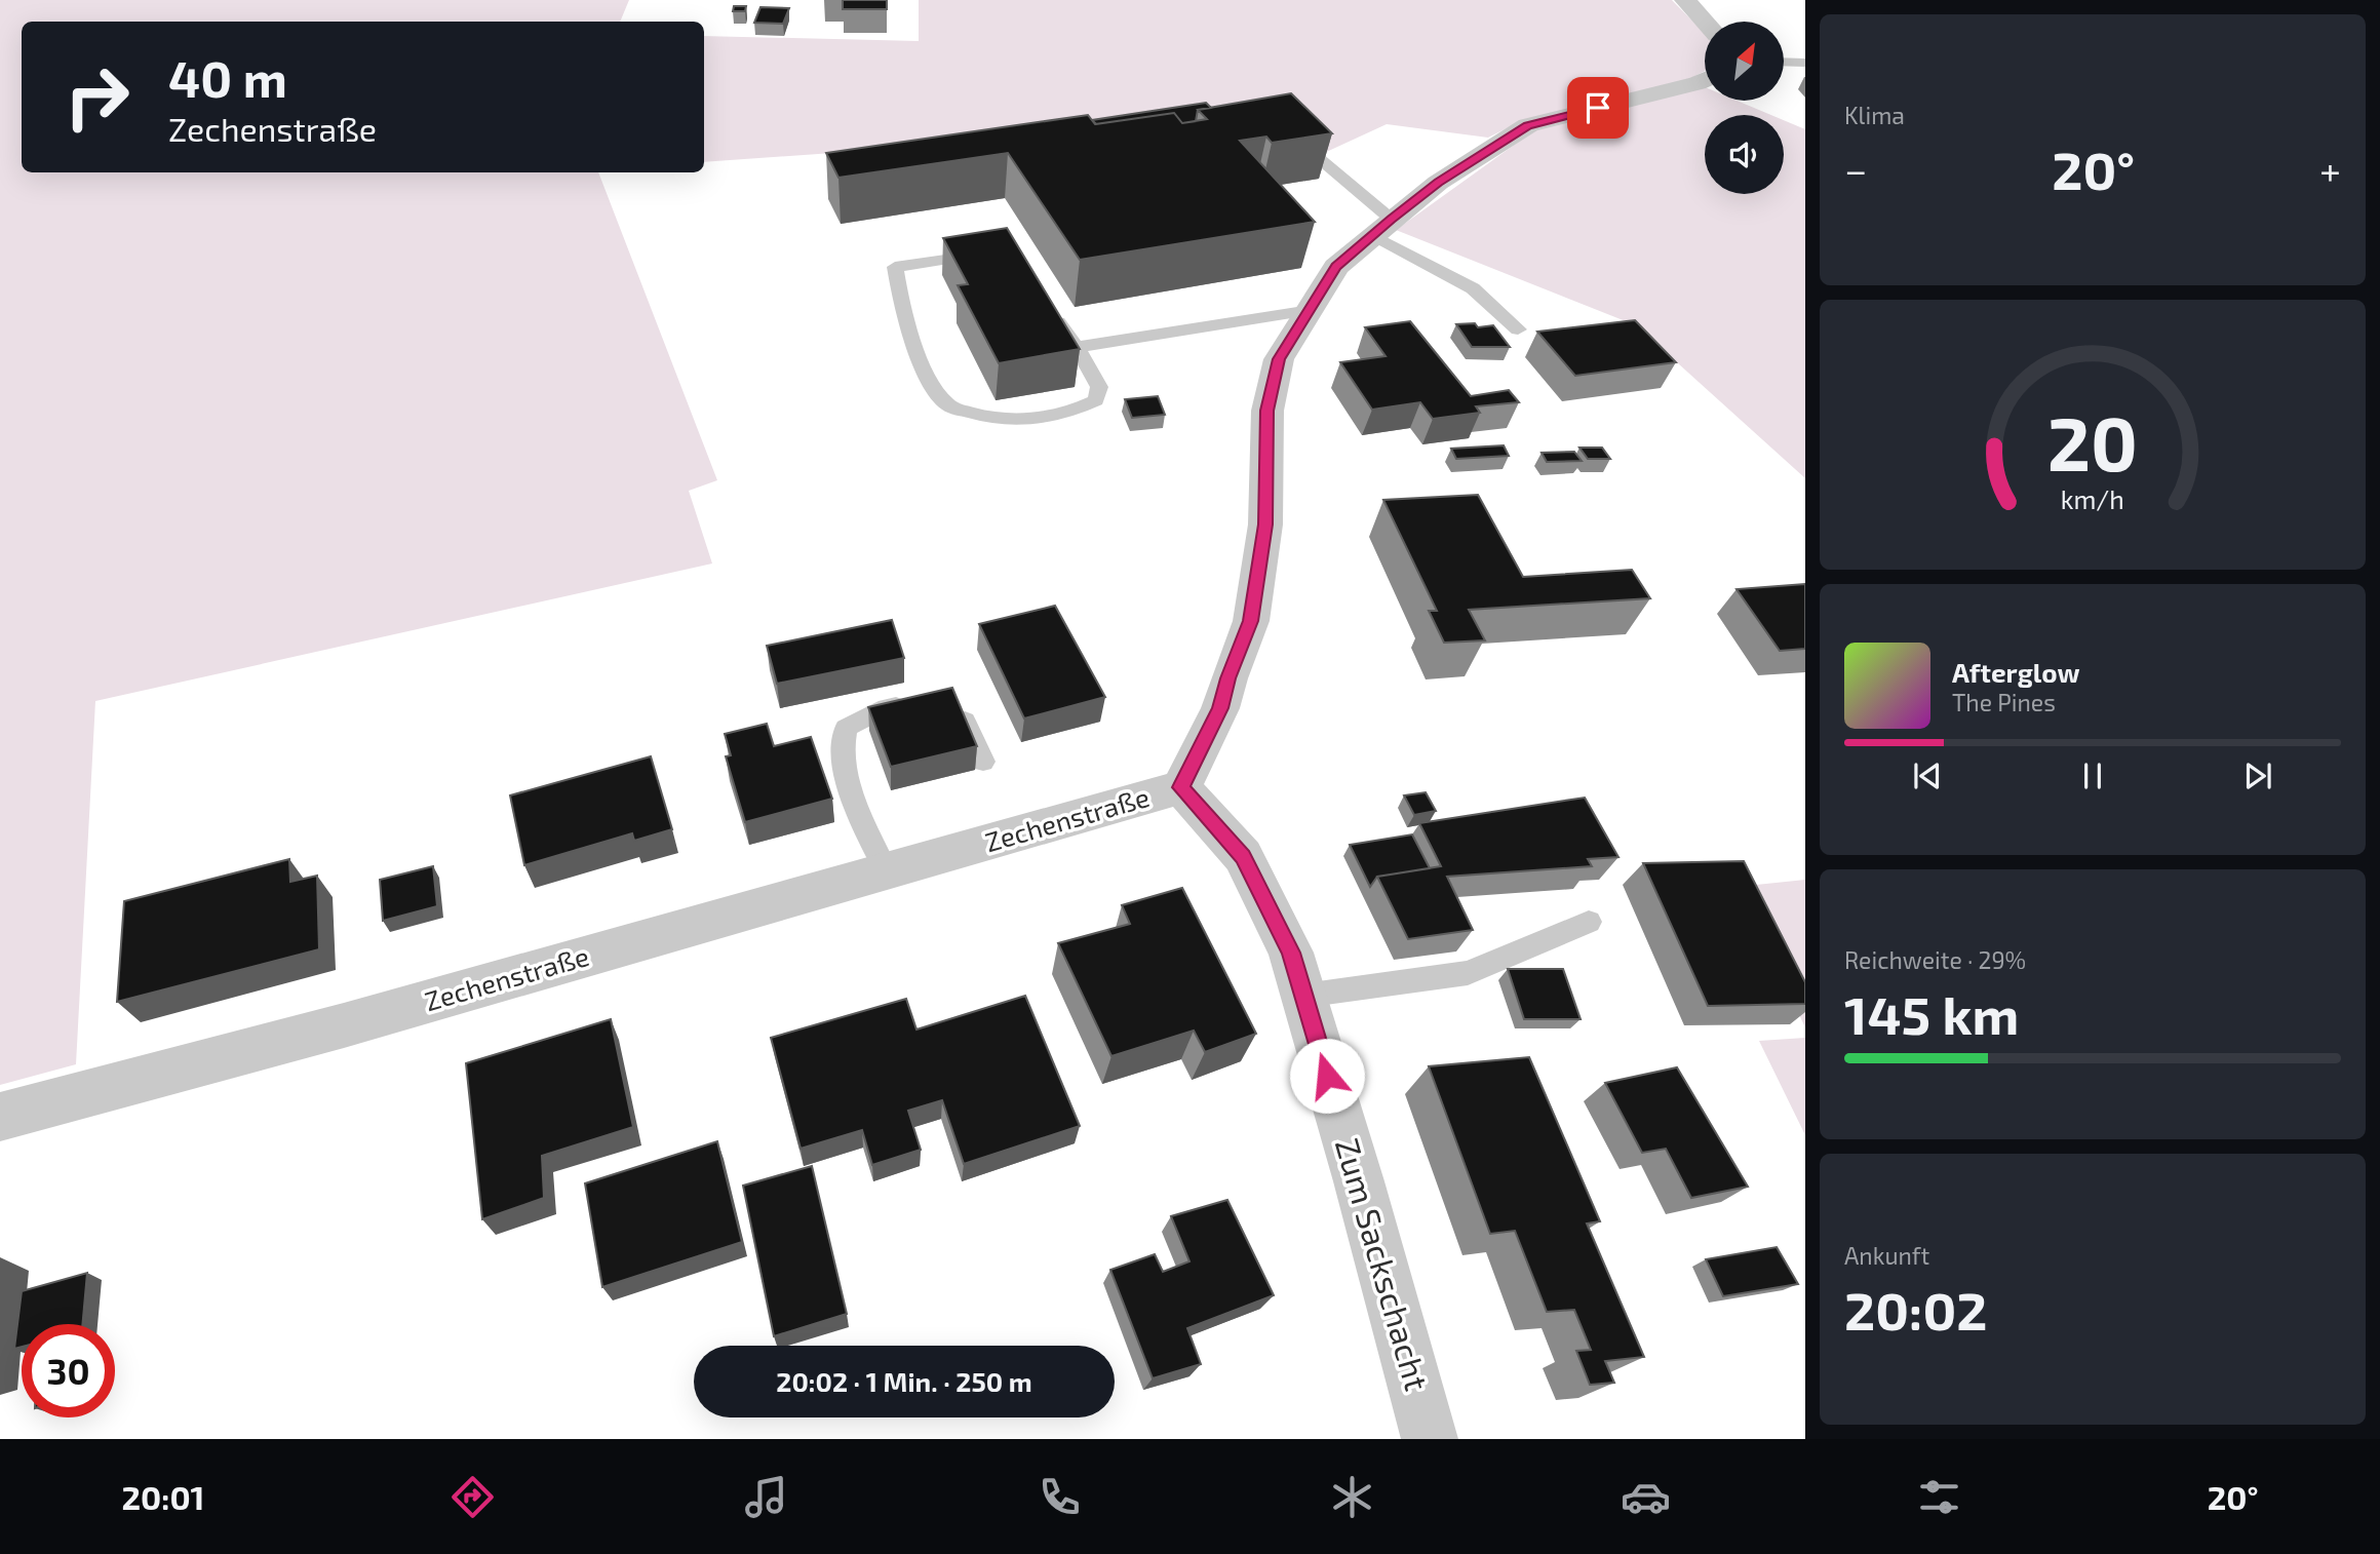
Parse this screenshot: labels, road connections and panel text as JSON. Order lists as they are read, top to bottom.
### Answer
{
  "streets": {
    "street": ["Zechenstraße", "Zum Sackschacht"]
  },
  "crossings": [
    ["Zechenstraße", "Zum Sackschacht"]
  ],
  "north": "top right",
  "page": {
    "tile": [
      "Klima",
      ["Reichweite · 29%", "145 km"],
      ["Ankunft", "20:02"]
    ],
    "turn": ["40 m", "Zechenstraße"],
    "heat": ["−", "20°", "+"],
    "song": ["Afterglow", "The Pines"],
    "limit": "30",
    "trip": "20:02 · 1 Min. · 250 m",
    "tabs": ["20:01", "20°"],
    "gauge": ["20", "km/h"]
  }
}
